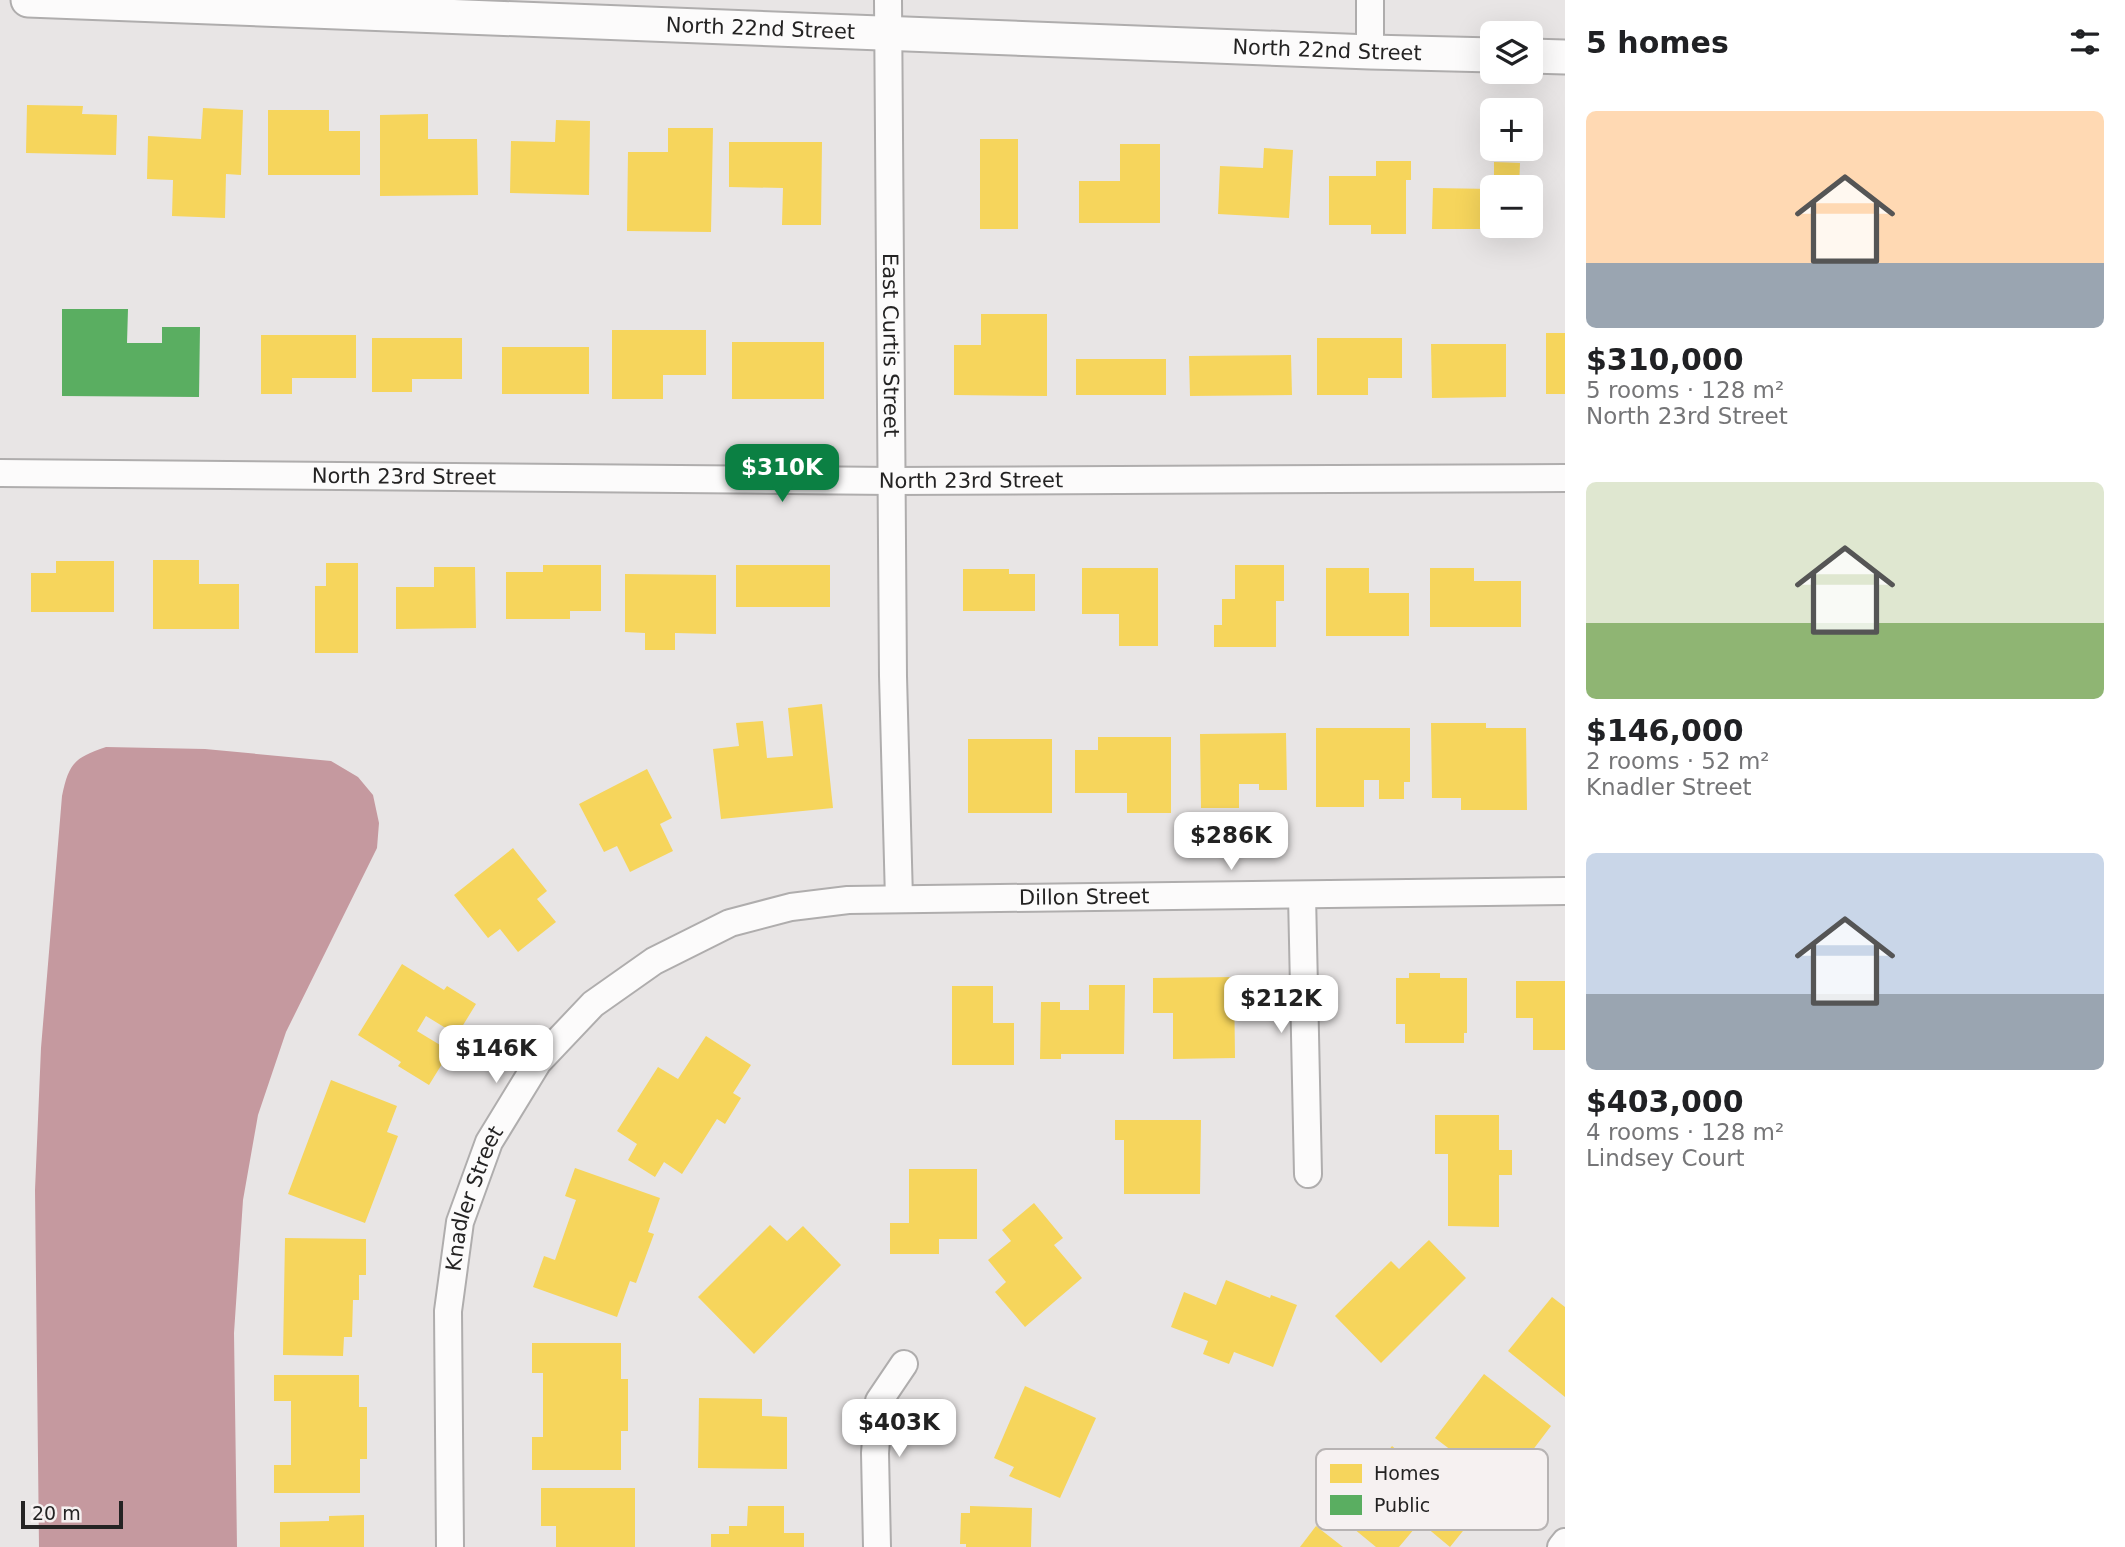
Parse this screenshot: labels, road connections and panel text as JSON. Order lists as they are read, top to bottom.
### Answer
{
  "streets": {
    "street": [
      "North 22nd Street",
      "East Curtis Street",
      "North 23rd Street",
      "Dillon Street",
      "Knadler Street"
    ]
  },
  "crossings": [
    ["North 22nd Street", "East Curtis Street"],
    ["East Curtis Street", "North 23rd Street"],
    ["East Curtis Street", "Dillon Street"],
    ["East Curtis Street", "Knadler Street"],
    ["Dillon Street", "Knadler Street"]
  ],
  "legend": ["Homes", "Public"],
  "scale_bar": "20 m",
  "page": {
    "heading": "5 homes",
    "map_buttons": ["+", "−"],
    "list": [
      {
        "name": "$310,000",
        "note": "5 rooms · 128 m² · North 23rd Street"
      },
      {
        "name": "$146,000",
        "note": "2 rooms · 52 m² · Knadler Street"
      },
      {
        "name": "$403,000",
        "note": "4 rooms · 128 m² · Lindsey Court"
      }
    ],
    "price": [
      "$310K",
      "$286K",
      "$212K",
      "$146K",
      "$403K"
    ],
    "scale": "20 m"
  }
}
